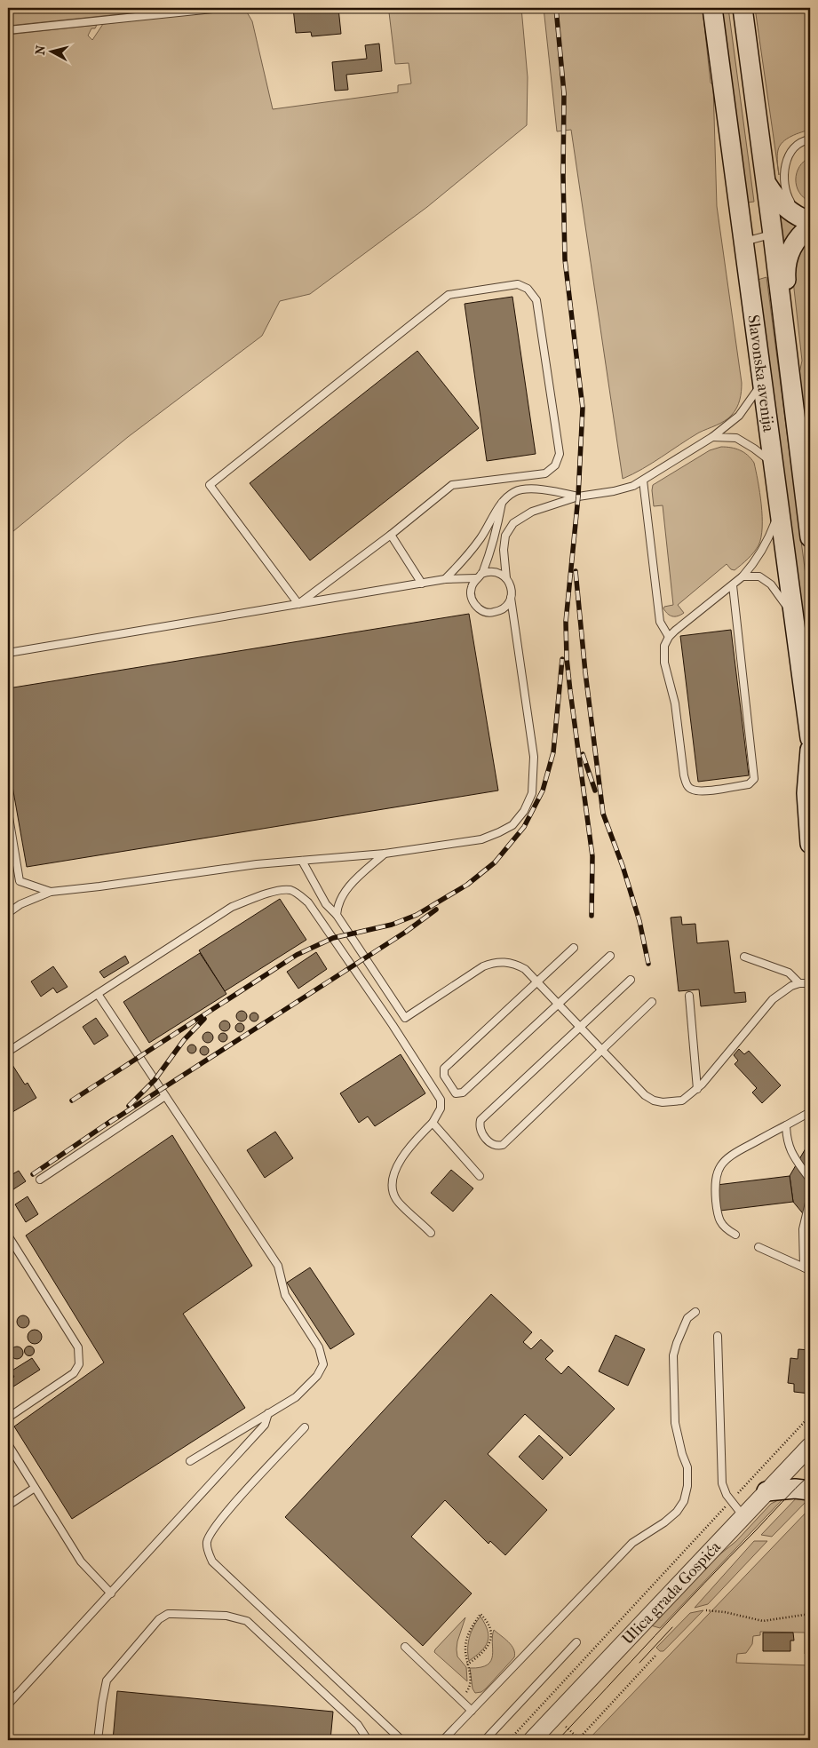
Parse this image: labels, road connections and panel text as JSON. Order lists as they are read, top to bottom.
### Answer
{
  "streets": {
    "main road": ["Slavonska avenija"],
    "street": ["Ulica grada Gospića"]
  },
  "north": "left"
}
